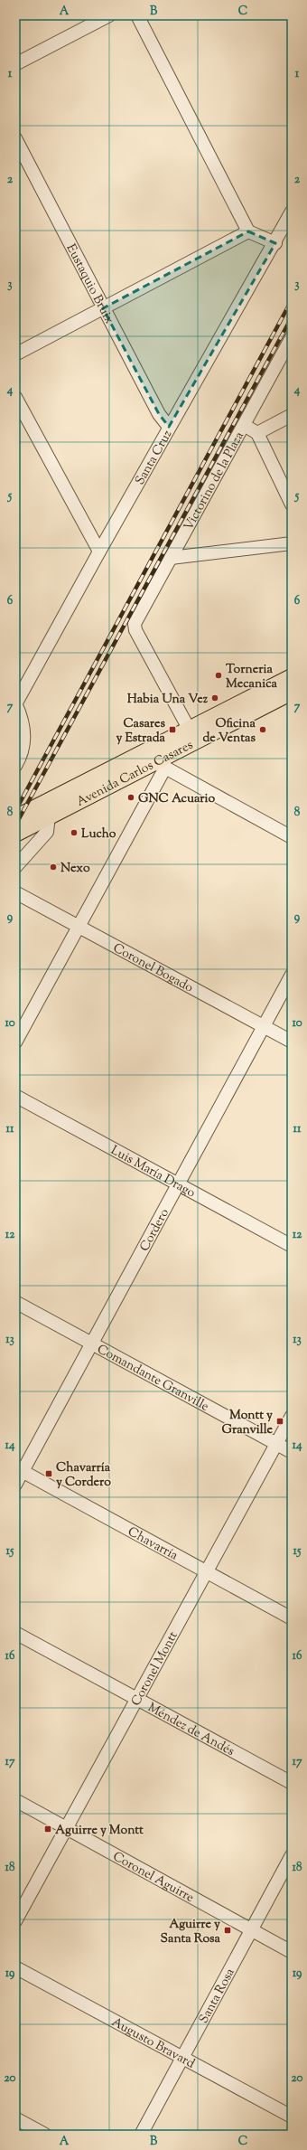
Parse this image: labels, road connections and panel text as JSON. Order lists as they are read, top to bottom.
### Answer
{
  "streets": {
    "main road": ["Avenida Carlos Casares"],
    "street": [
      "Eustaquio Bruix",
      "Santa Cruz",
      "Victorino de la Plaza",
      "Coronel Bogado",
      "Luis María Drago",
      "Cordero",
      "Comandante Granville",
      "Chavarría",
      "Coronel Montt",
      "Méndez de Andés",
      "Coronel Aguirre",
      "Santa Rosa",
      "Augusto Bravard"
    ]
  },
  "crossings": [
    ["Eustaquio Bruix", "Santa Cruz"],
    ["Victorino de la Plaza", "Avenida Carlos Casares"],
    ["Coronel Bogado", "Cordero"],
    ["Luis María Drago", "Cordero"],
    ["Cordero", "Comandante Granville"],
    ["Cordero", "Chavarría"],
    ["Comandante Granville", "Coronel Montt"],
    ["Chavarría", "Coronel Montt"],
    ["Coronel Montt", "Méndez de Andés"],
    ["Coronel Montt", "Coronel Aguirre"],
    ["Coronel Aguirre", "Santa Rosa"],
    ["Santa Rosa", "Augusto Bravard"]
  ],
  "places": {
    "other": [
      "Torneria Mecanica",
      "Habia Una Vez",
      "Oficina de Ventas",
      "GNC Acuario",
      "Lucho",
      "Nexo"
    ],
    "transit": [
      "Casares y Estrada",
      "Montt y Granville",
      "Chavarría y Cordero",
      "Aguirre y Montt",
      "Aguirre y Santa Rosa"
    ]
  },
  "grid": {
    "columns": ["A", "B", "C"],
    "rows": [
      "1",
      "2",
      "3",
      "4",
      "5",
      "6",
      "7",
      "8",
      "9",
      "10",
      "11",
      "12",
      "13",
      "14",
      "15",
      "16",
      "17",
      "18",
      "19",
      "20"
    ]
  }
}
